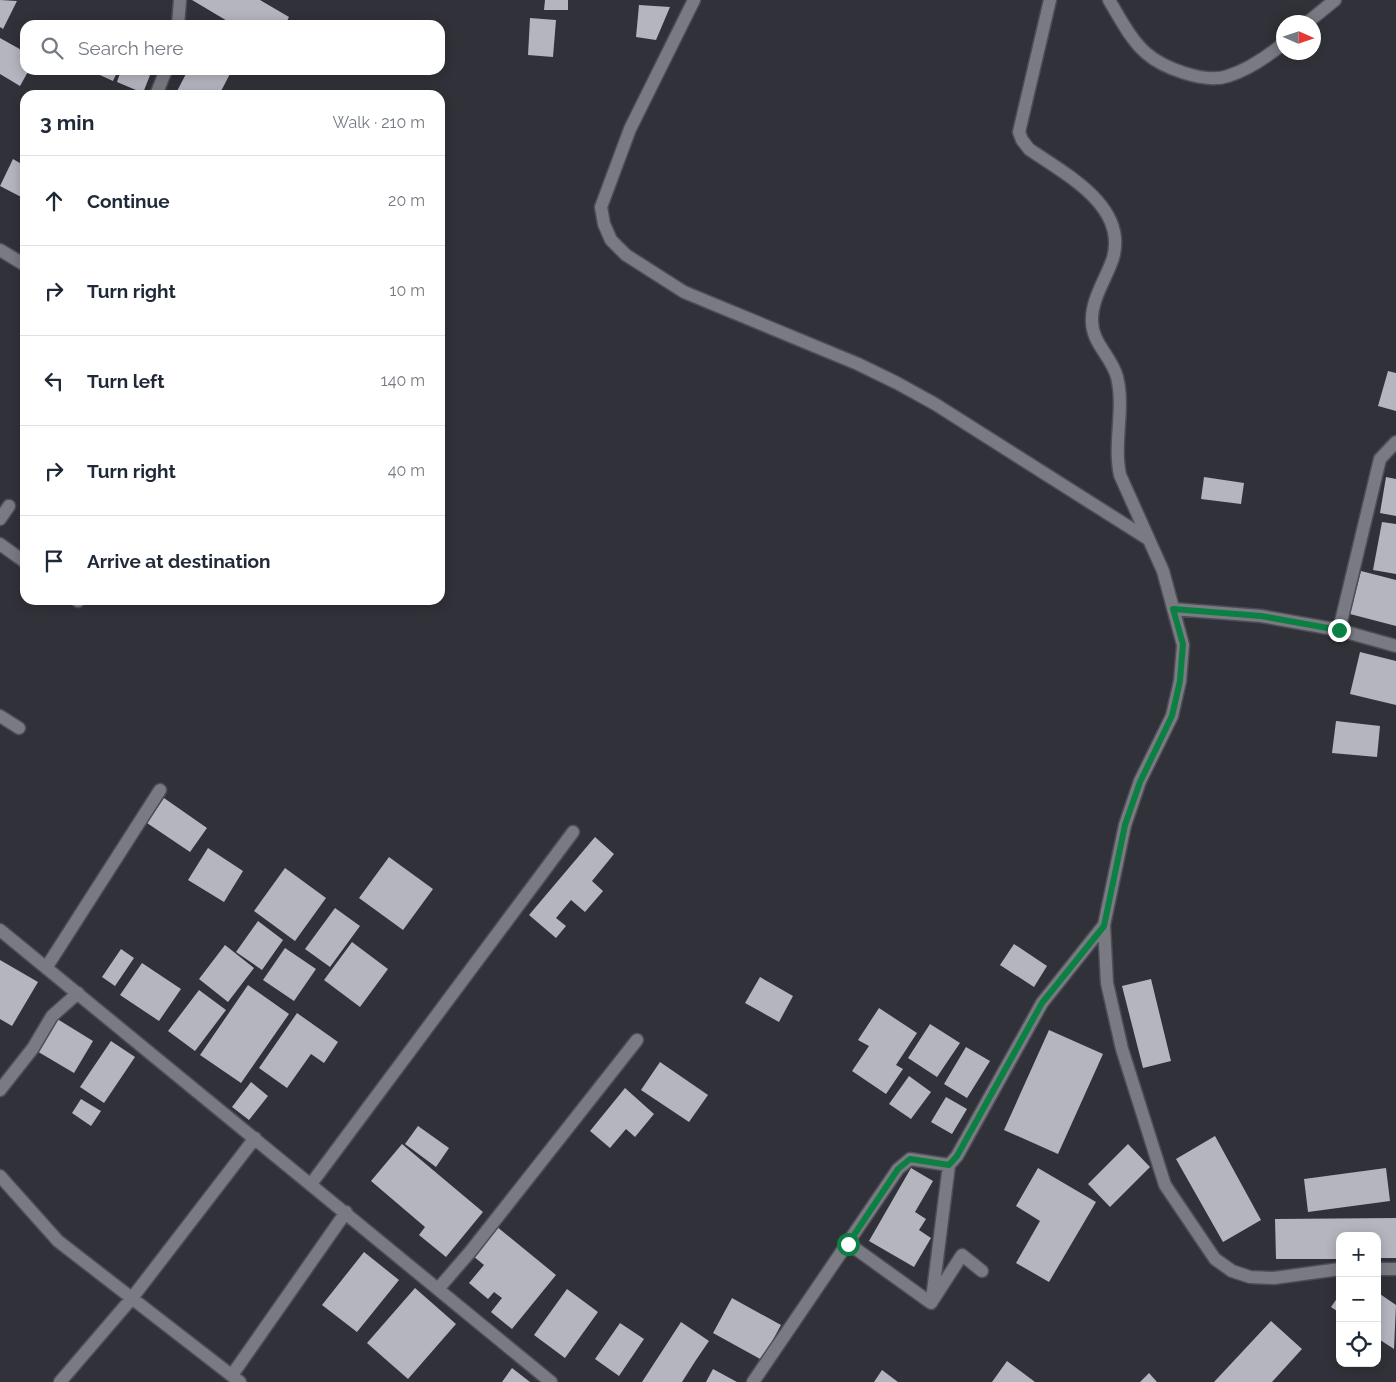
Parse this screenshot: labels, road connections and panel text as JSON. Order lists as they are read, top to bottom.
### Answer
{
  "north": "right",
  "page": {
    "search": "Search here",
    "heading": ["3 min", "Walk · 210 m"],
    "list": [
      ["Continue", "20 m"],
      ["Turn right", "10 m"],
      ["Turn left", "140 m"],
      ["Turn right", "40 m"],
      "Arrive at destination"
    ],
    "map_buttons": ["+", "−"]
  }
}
